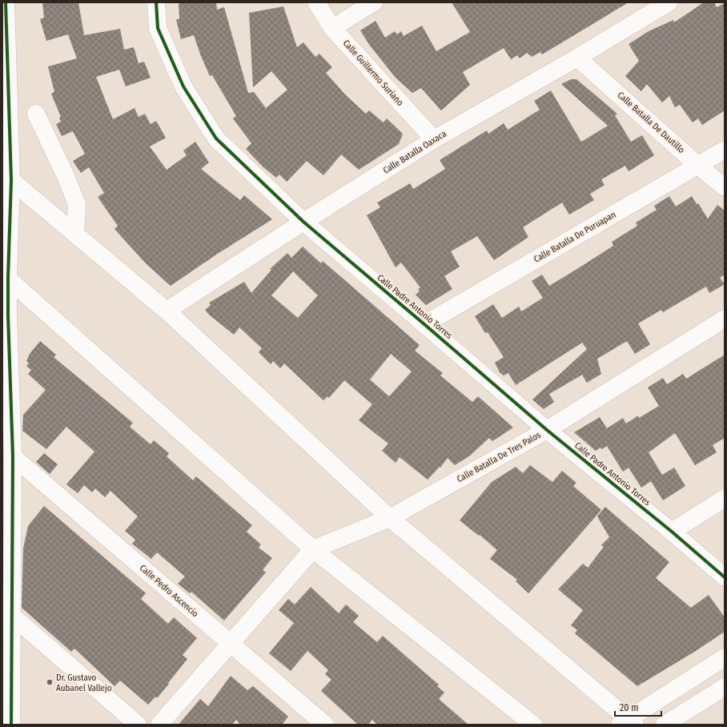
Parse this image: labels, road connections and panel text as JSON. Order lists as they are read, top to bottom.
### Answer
{
  "streets": {
    "street": [
      "Calle Guillermo Suriano",
      "Calle Batalla De Dautillo",
      "Calle Batalla Oaxaca",
      "Calle Batalla De Puruapan",
      "Calle Padre Antonio Torres",
      "Calle Batalla De Tres Palos",
      "Calle Pedro Ascencio"
    ]
  },
  "crossings": [
    ["Calle Guillermo Suriano", "Calle Batalla Oaxaca"],
    ["Calle Batalla De Dautillo", "Calle Batalla Oaxaca"],
    ["Calle Batalla De Dautillo", "Calle Batalla De Puruapan"],
    ["Calle Batalla Oaxaca", "Calle Padre Antonio Torres"],
    ["Calle Batalla De Puruapan", "Calle Padre Antonio Torres"],
    ["Calle Padre Antonio Torres", "Calle Batalla De Tres Palos"]
  ],
  "places": ["Dr. Gustavo Aubanel Vallejo"],
  "scale_bar": "20 m"
}
